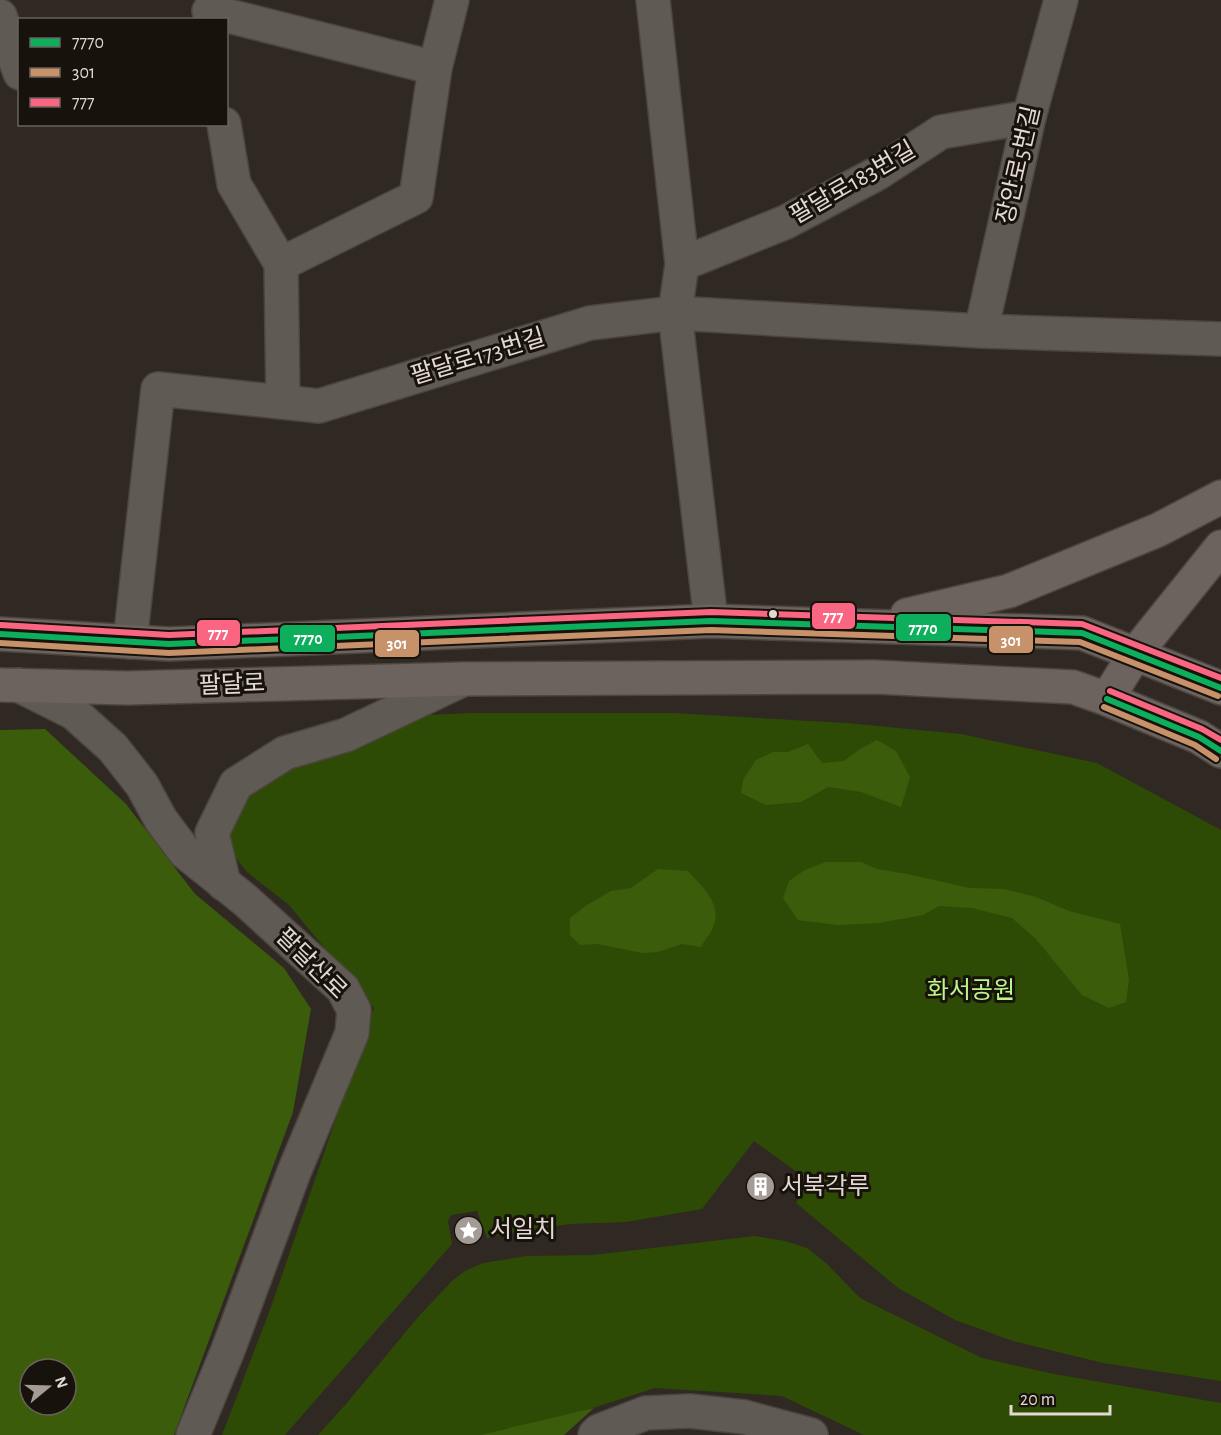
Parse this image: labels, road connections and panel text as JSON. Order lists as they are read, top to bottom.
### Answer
{
  "streets": {
    "main road": ["팔달로"],
    "street": [
      "장안로5번길",
      "팔달로183번길",
      "팔달로173번길",
      "팔달산로"
    ]
  },
  "crossings": [
    ["장안로5번길", "팔달로183번길"],
    ["팔달로173번길", "팔달로"],
    ["팔달로", "팔달산로"]
  ],
  "parks": ["화서공원"],
  "places": {
    "building": ["서북각루"],
    "place": ["서일치"]
  },
  "lines": ["transit line 777", "transit line 7770", "transit line 301"],
  "legend": ["7770", "301", "777"],
  "scale_bar": "20 m",
  "north": "right"
}
